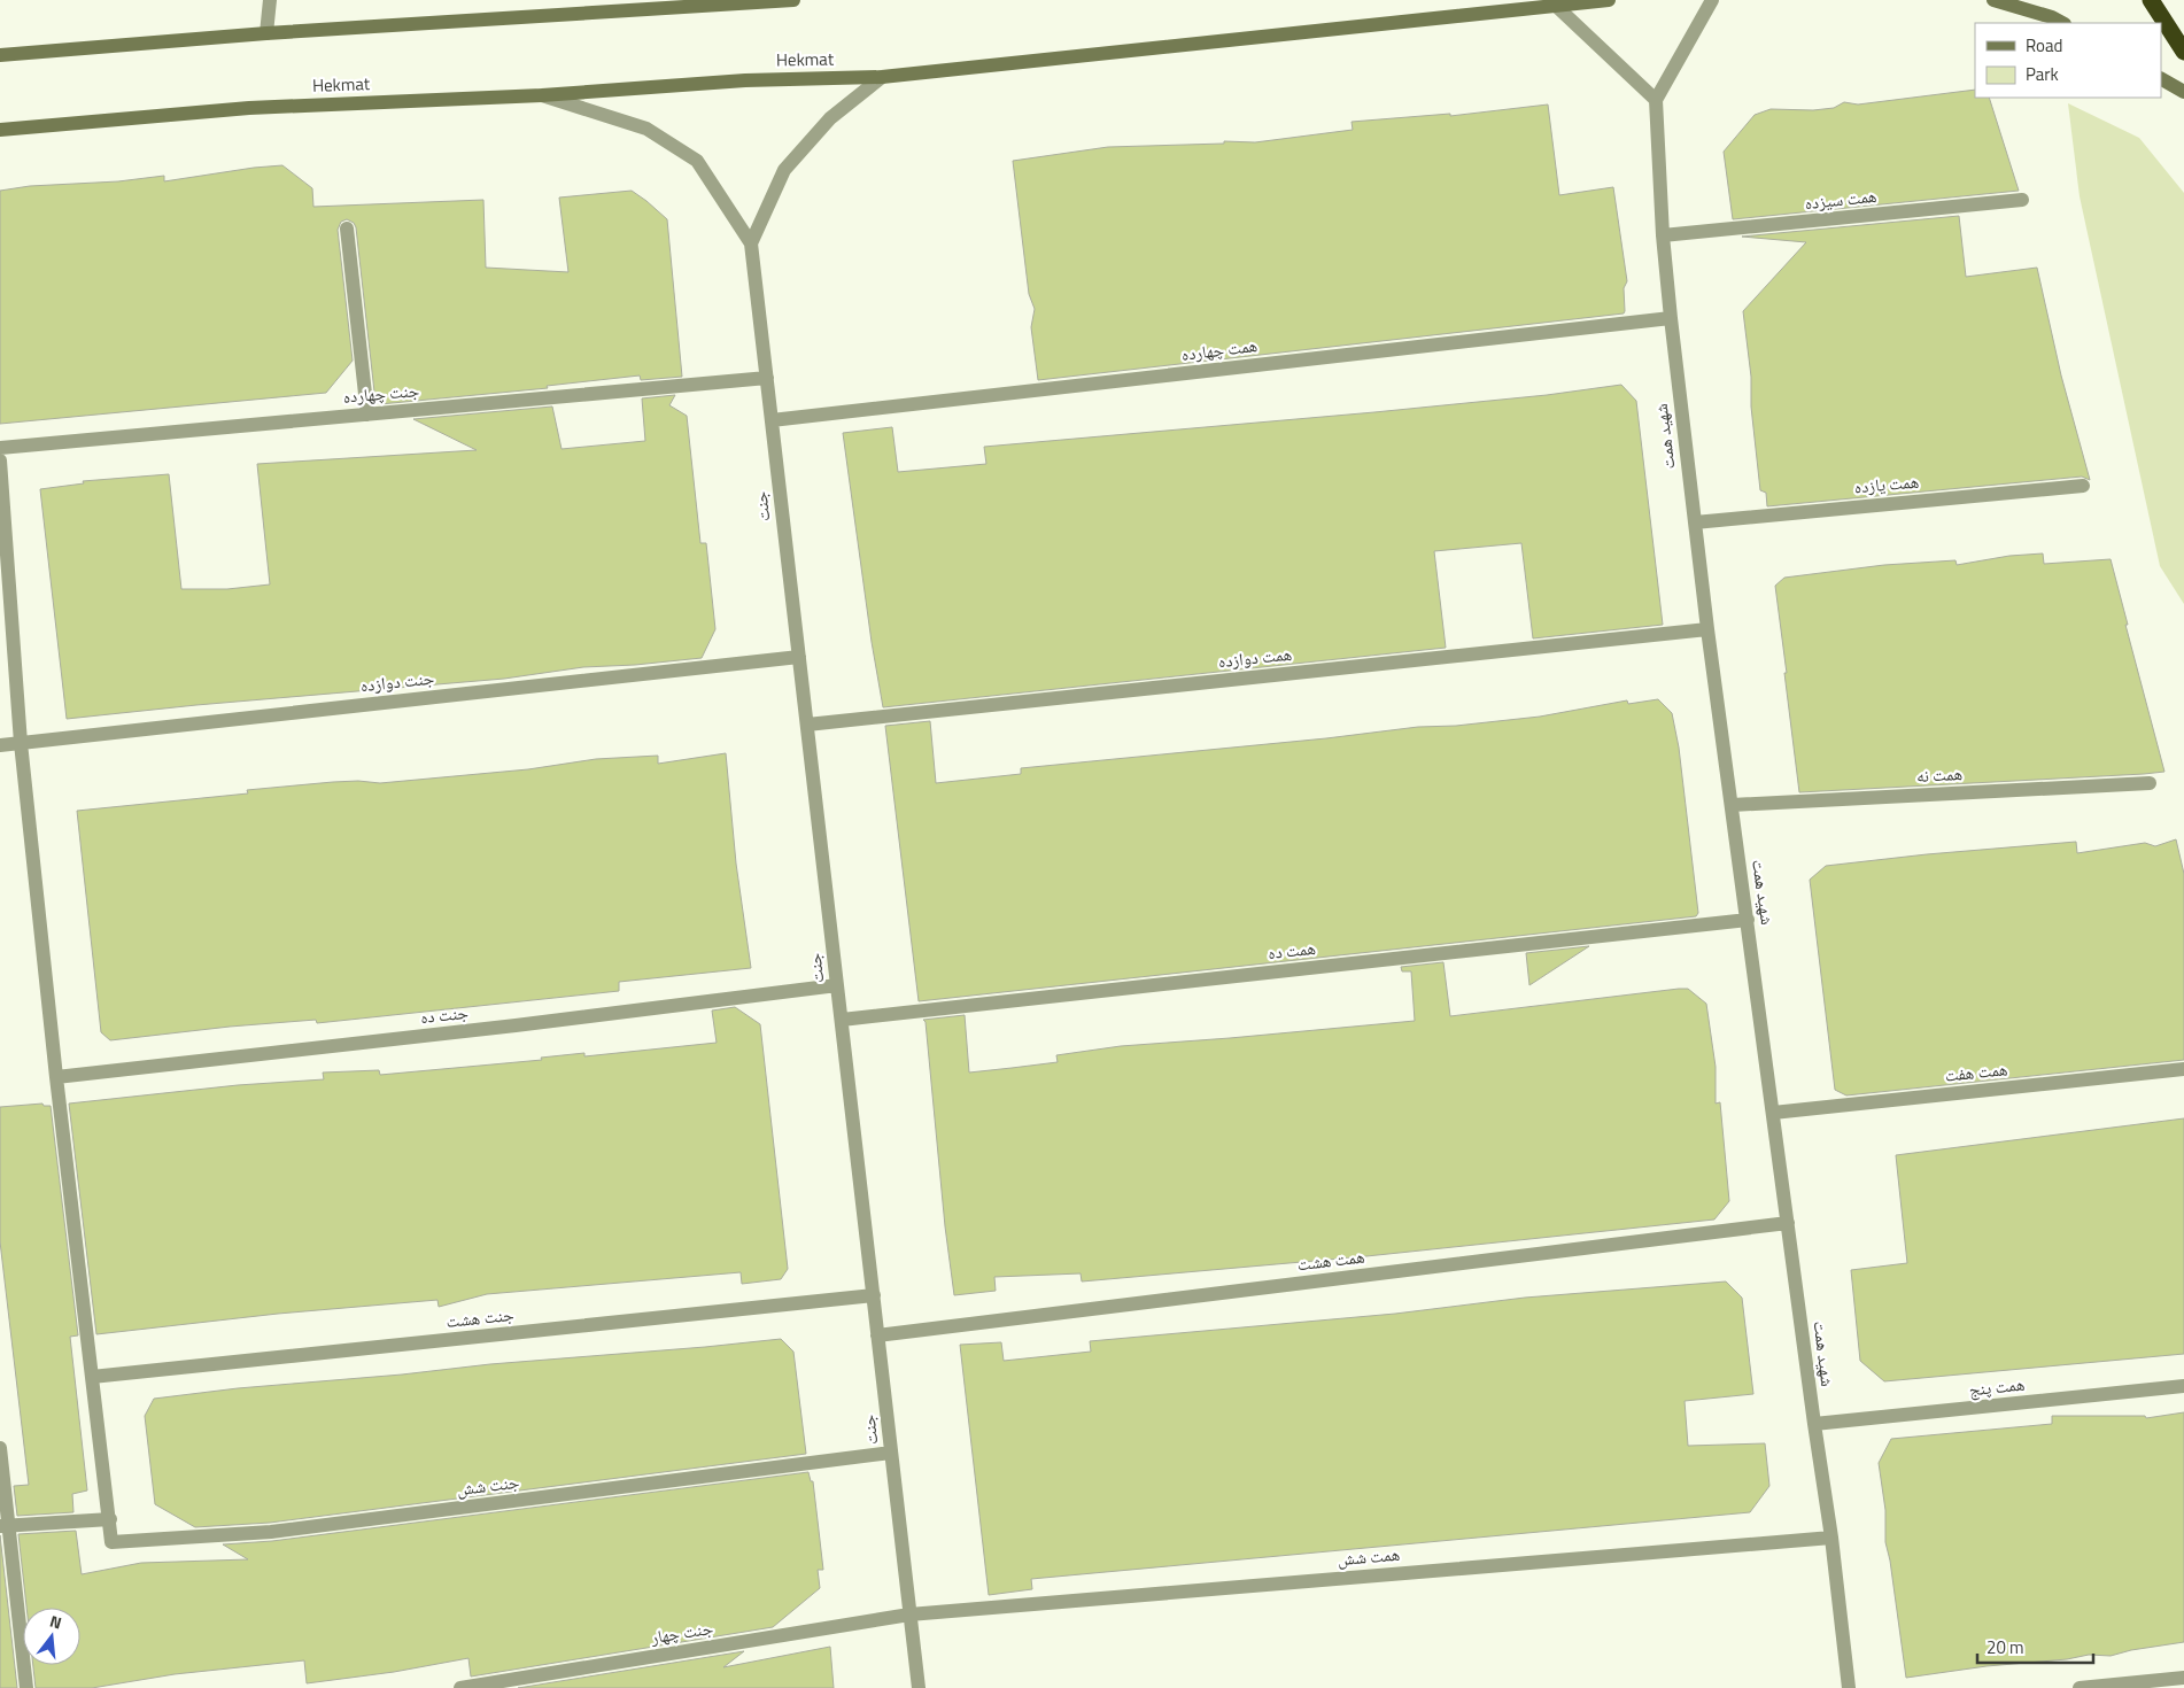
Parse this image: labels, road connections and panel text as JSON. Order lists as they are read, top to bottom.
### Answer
{
  "streets": {
    "street": [
      "Hekmat",
      "همت سیزده",
      "همت چهارده",
      "جنت چهارده",
      "شهید همت",
      "همت یازده",
      "جنت",
      "همت دوازده",
      "جنت دوازده",
      "همت نه",
      "همت ده",
      "جنت ده",
      "همت هفت",
      "همت هشت",
      "جنت هشت",
      "همت پنج",
      "جنت شش",
      "همت شش",
      "جنت چهار"
    ]
  },
  "crossings": [
    ["همت سیزده", "شهید همت"],
    ["همت چهارده", "شهید همت"],
    ["همت چهارده", "جنت"],
    ["جنت چهارده", "جنت"],
    ["شهید همت", "همت یازده"],
    ["شهید همت", "همت دوازده"],
    ["شهید همت", "همت نه"],
    ["شهید همت", "همت ده"],
    ["شهید همت", "همت هفت"],
    ["شهید همت", "همت هشت"],
    ["شهید همت", "همت پنج"],
    ["شهید همت", "همت شش"],
    ["جنت", "همت دوازده"],
    ["جنت", "جنت دوازده"],
    ["جنت", "همت ده"],
    ["جنت", "جنت ده"],
    ["جنت", "همت هشت"],
    ["جنت", "جنت هشت"],
    ["جنت", "جنت شش"],
    ["جنت", "همت شش"],
    ["جنت", "جنت چهار"],
    ["همت شش", "جنت چهار"]
  ],
  "legend": ["Road", "Park"],
  "scale_bar": "20 m",
  "north": "top"
}
